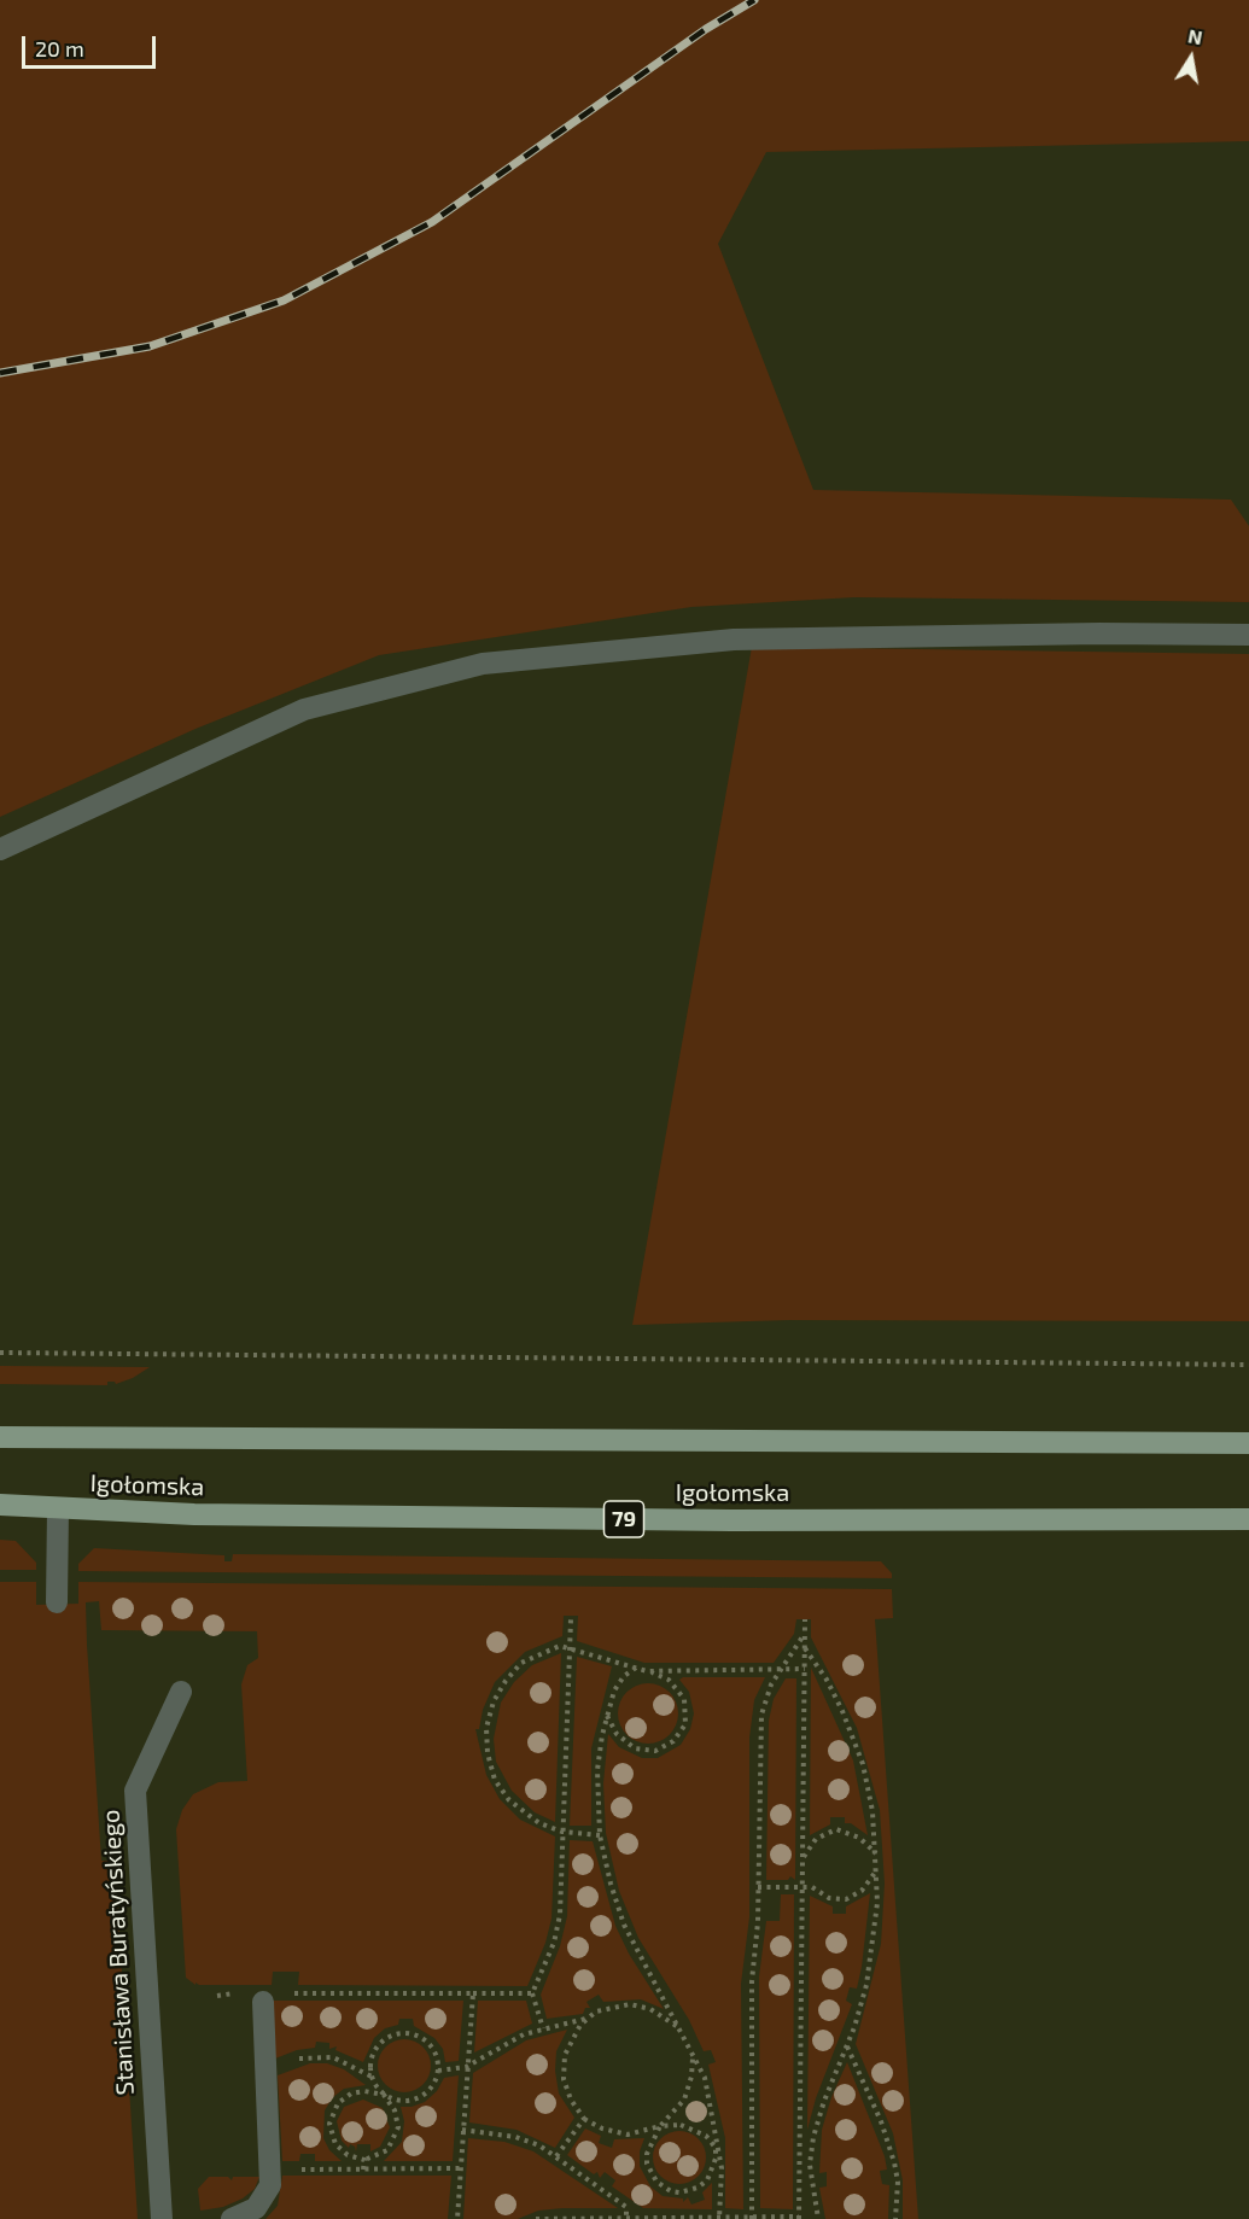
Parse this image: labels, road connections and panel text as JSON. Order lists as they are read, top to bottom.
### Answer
{
  "streets": {
    "main road": ["Igołomska", "79"],
    "lane": ["Stanisława Buratyńskiego"]
  },
  "scale_bar": "20 m",
  "north": "top"
}
